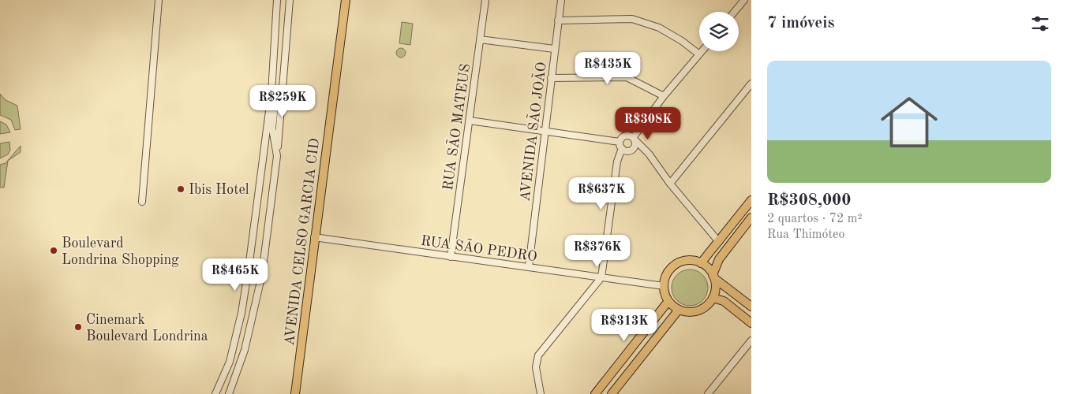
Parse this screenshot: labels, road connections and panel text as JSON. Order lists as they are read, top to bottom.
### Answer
{
  "streets": {
    "main road": ["AVENIDA CELSO GARCIA CID"],
    "street": ["RUA SÃO MATEUS", "AVENIDA SÃO JOÃO", "RUA SÃO PEDRO"]
  },
  "crossings": [
    ["RUA SÃO MATEUS", "RUA SÃO PEDRO"],
    ["AVENIDA SÃO JOÃO", "RUA SÃO PEDRO"],
    ["AVENIDA CELSO GARCIA CID", "RUA SÃO PEDRO"]
  ],
  "places": ["Ibis Hotel", "Boulevard Londrina Shopping", "Cinemark Boulevard Londrina"],
  "page": {
    "heading": "7 imóveis",
    "list": [
      {
        "name": "R$308,000",
        "note": "2 quartos · 72 m² · Rua Thimóteo"
      }
    ],
    "price": [
      "R$435K",
      "R$259K",
      "R$308K",
      "R$637K",
      "R$376K",
      "R$465K",
      "R$313K"
    ]
  }
}
